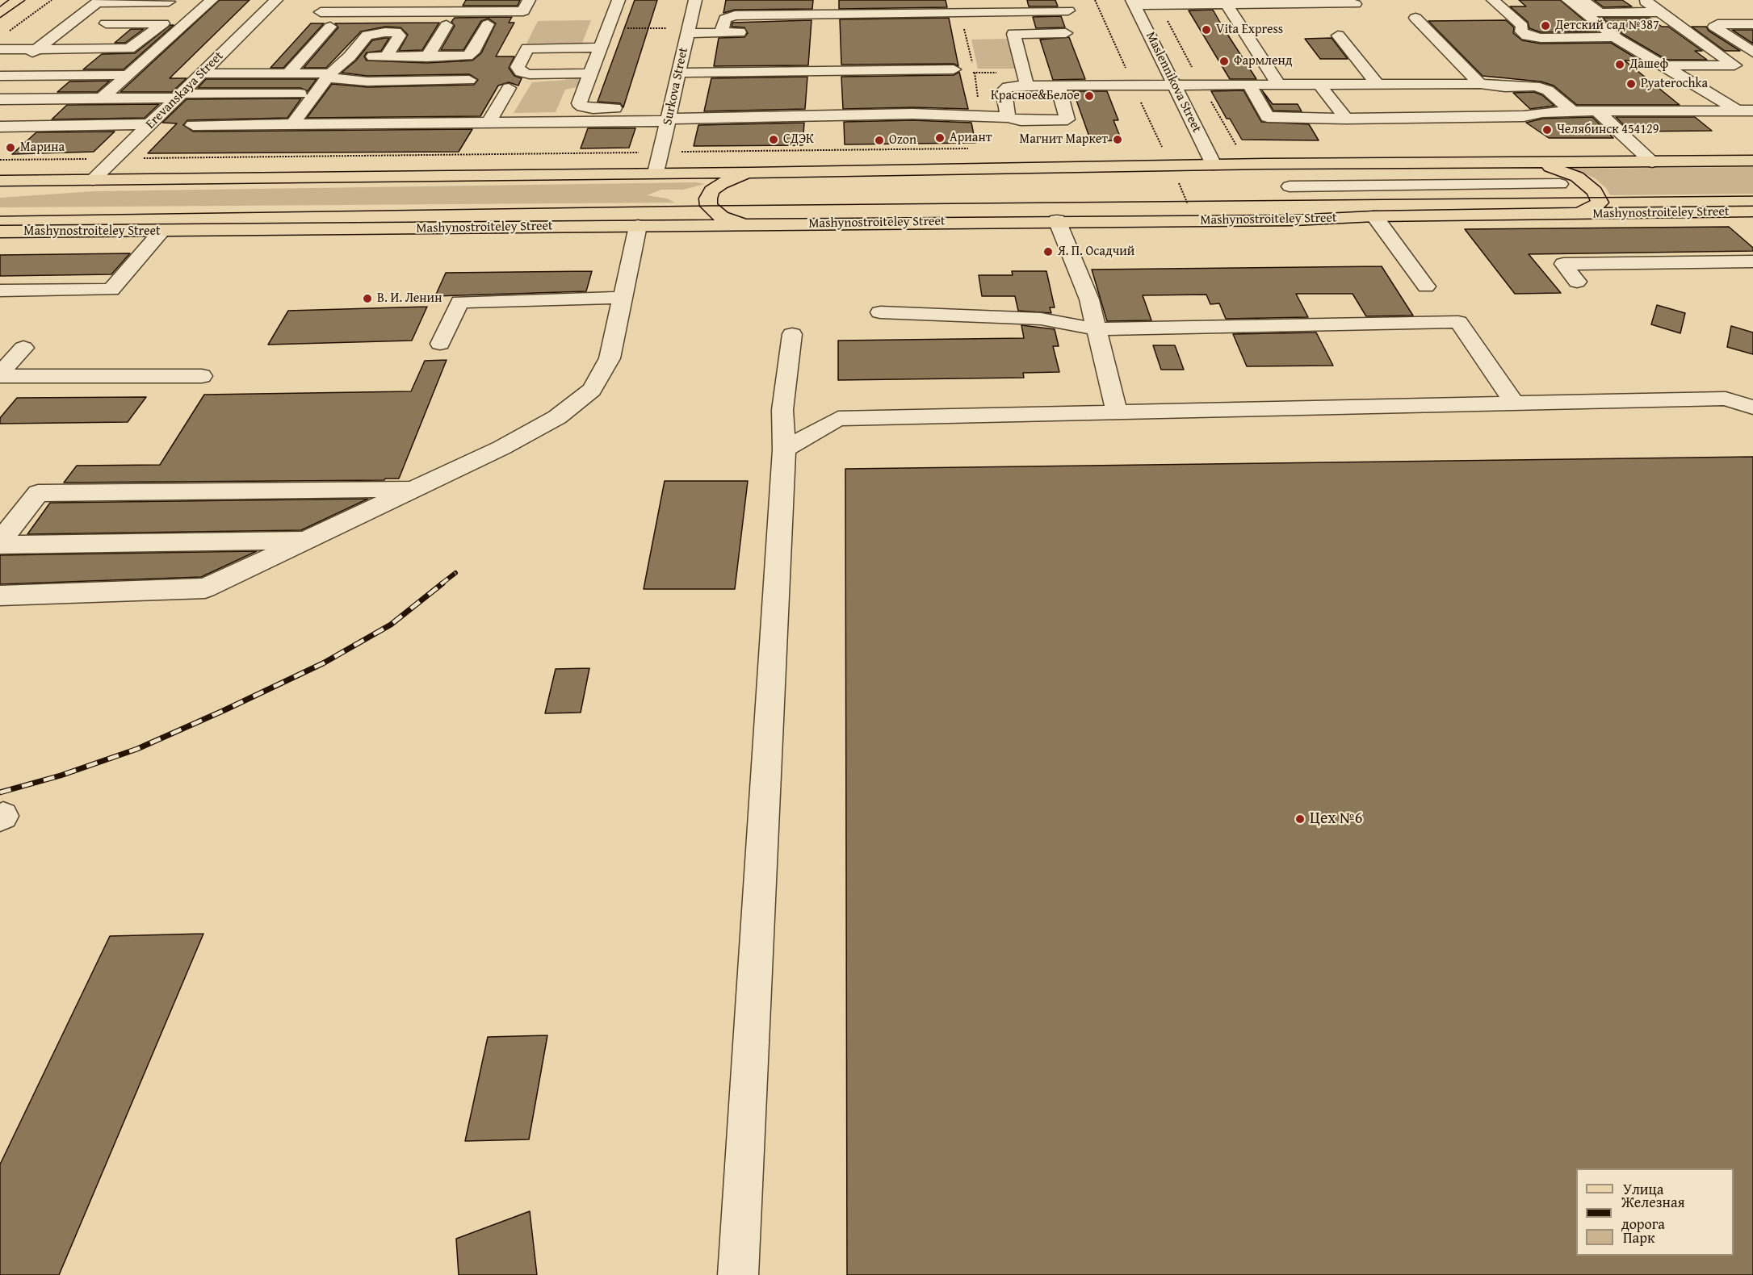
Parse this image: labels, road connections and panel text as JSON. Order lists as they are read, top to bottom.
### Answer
{
  "streets": {
    "main road": ["Mashynostroiteley Street"],
    "street": ["Maslennikova Street", "Surkova Street", "Erevanskaya Street"]
  },
  "places": [
    "Детский сад №387",
    "Vita Express",
    "Фармленд",
    "Дашеф",
    "Pyaterochka",
    "Красное&Белое",
    "Челябинск 454129",
    "Ариант",
    "СДЭК",
    "Магнит Маркет",
    "Ozon",
    "Марина",
    "Я. П. Осадчий",
    "В. И. Ленин",
    "Цех №6"
  ],
  "legend": ["Улица", "Железная дорога", "Парк"]
}
